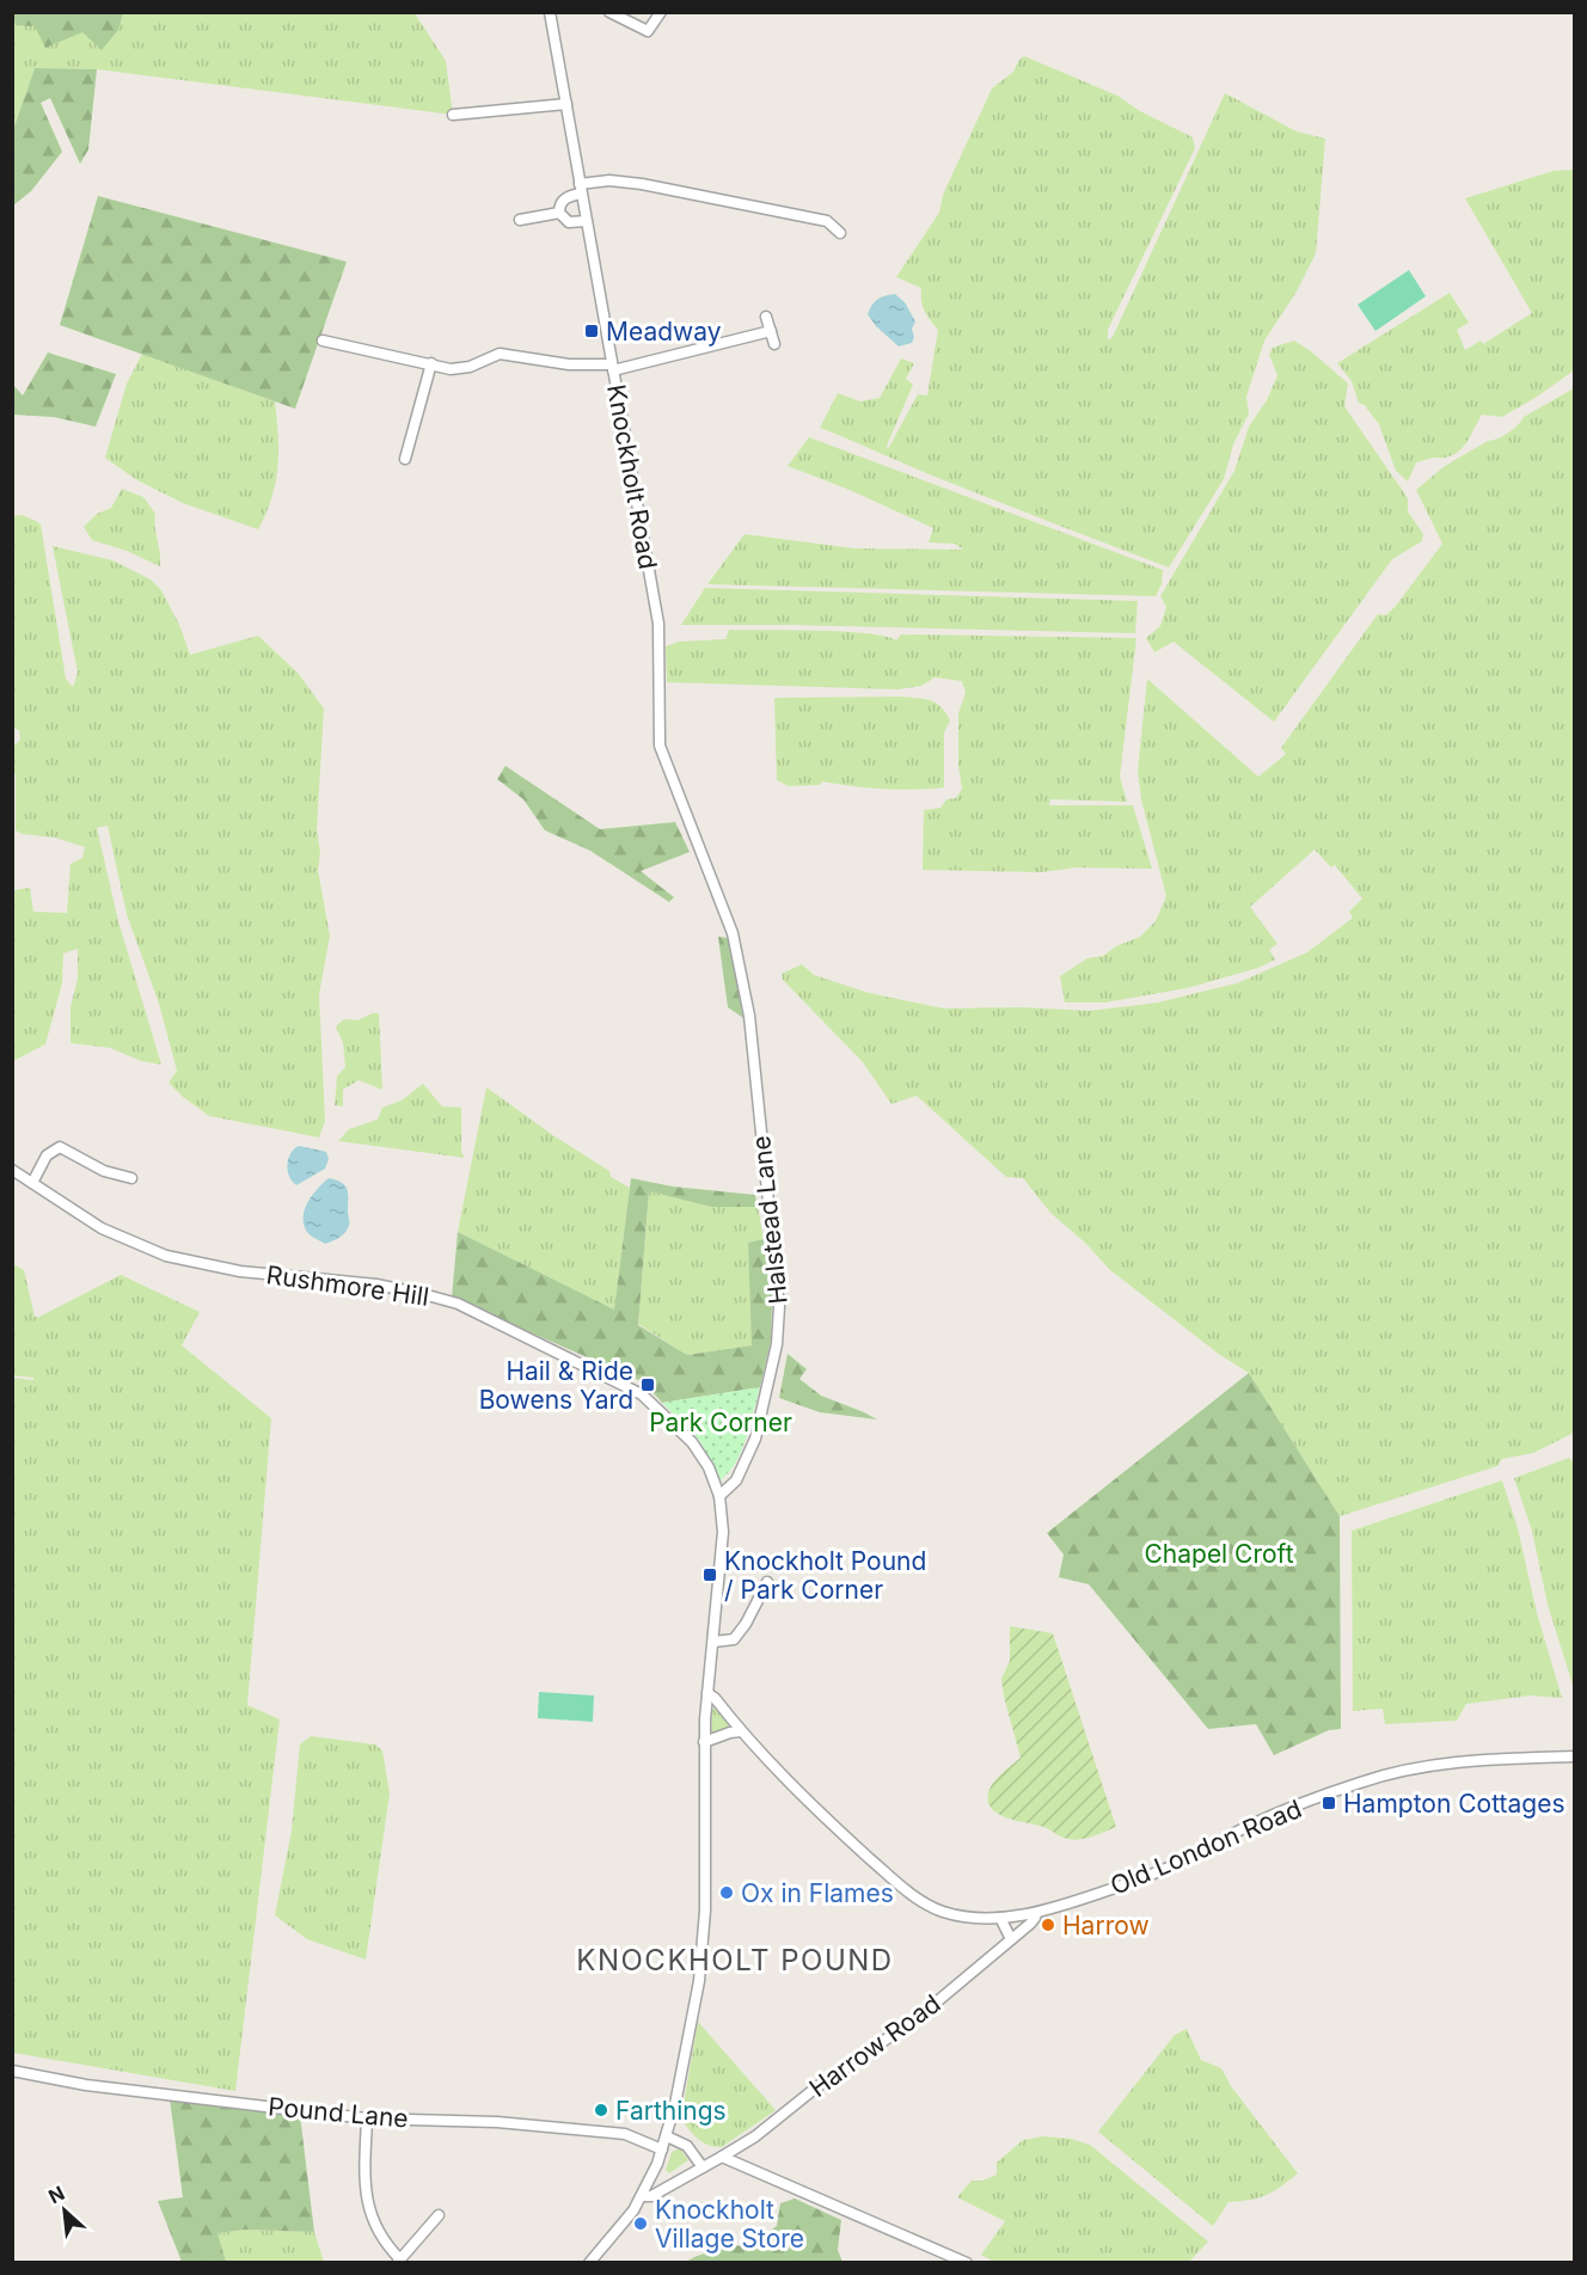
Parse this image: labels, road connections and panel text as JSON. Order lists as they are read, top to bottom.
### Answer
{
  "streets": {
    "street": [
      "Knockholt Road",
      "Halstead Lane",
      "Rushmore Hill",
      "Old London Road",
      "Harrow Road",
      "Pound Lane"
    ]
  },
  "crossings": [
    ["Knockholt Road", "Halstead Lane"],
    ["Halstead Lane", "Rushmore Hill"],
    ["Rushmore Hill", "Old London Road"],
    ["Rushmore Hill", "Harrow Road"],
    ["Rushmore Hill", "Pound Lane"],
    ["Old London Road", "Harrow Road"]
  ],
  "districts": ["KNOCKHOLT POUND"],
  "parks": ["Park Corner", "Chapel Croft"],
  "places": {
    "transit": [
      "Meadway",
      "Hail & Ride Bowens Yard",
      "Knockholt Pound / Park Corner",
      "Hampton Cottages"
    ],
    "other": [
      "Ox in Flames",
      "Harrow",
      "Farthings",
      "Knockholt Village Store"
    ]
  },
  "north": "top left"
}
